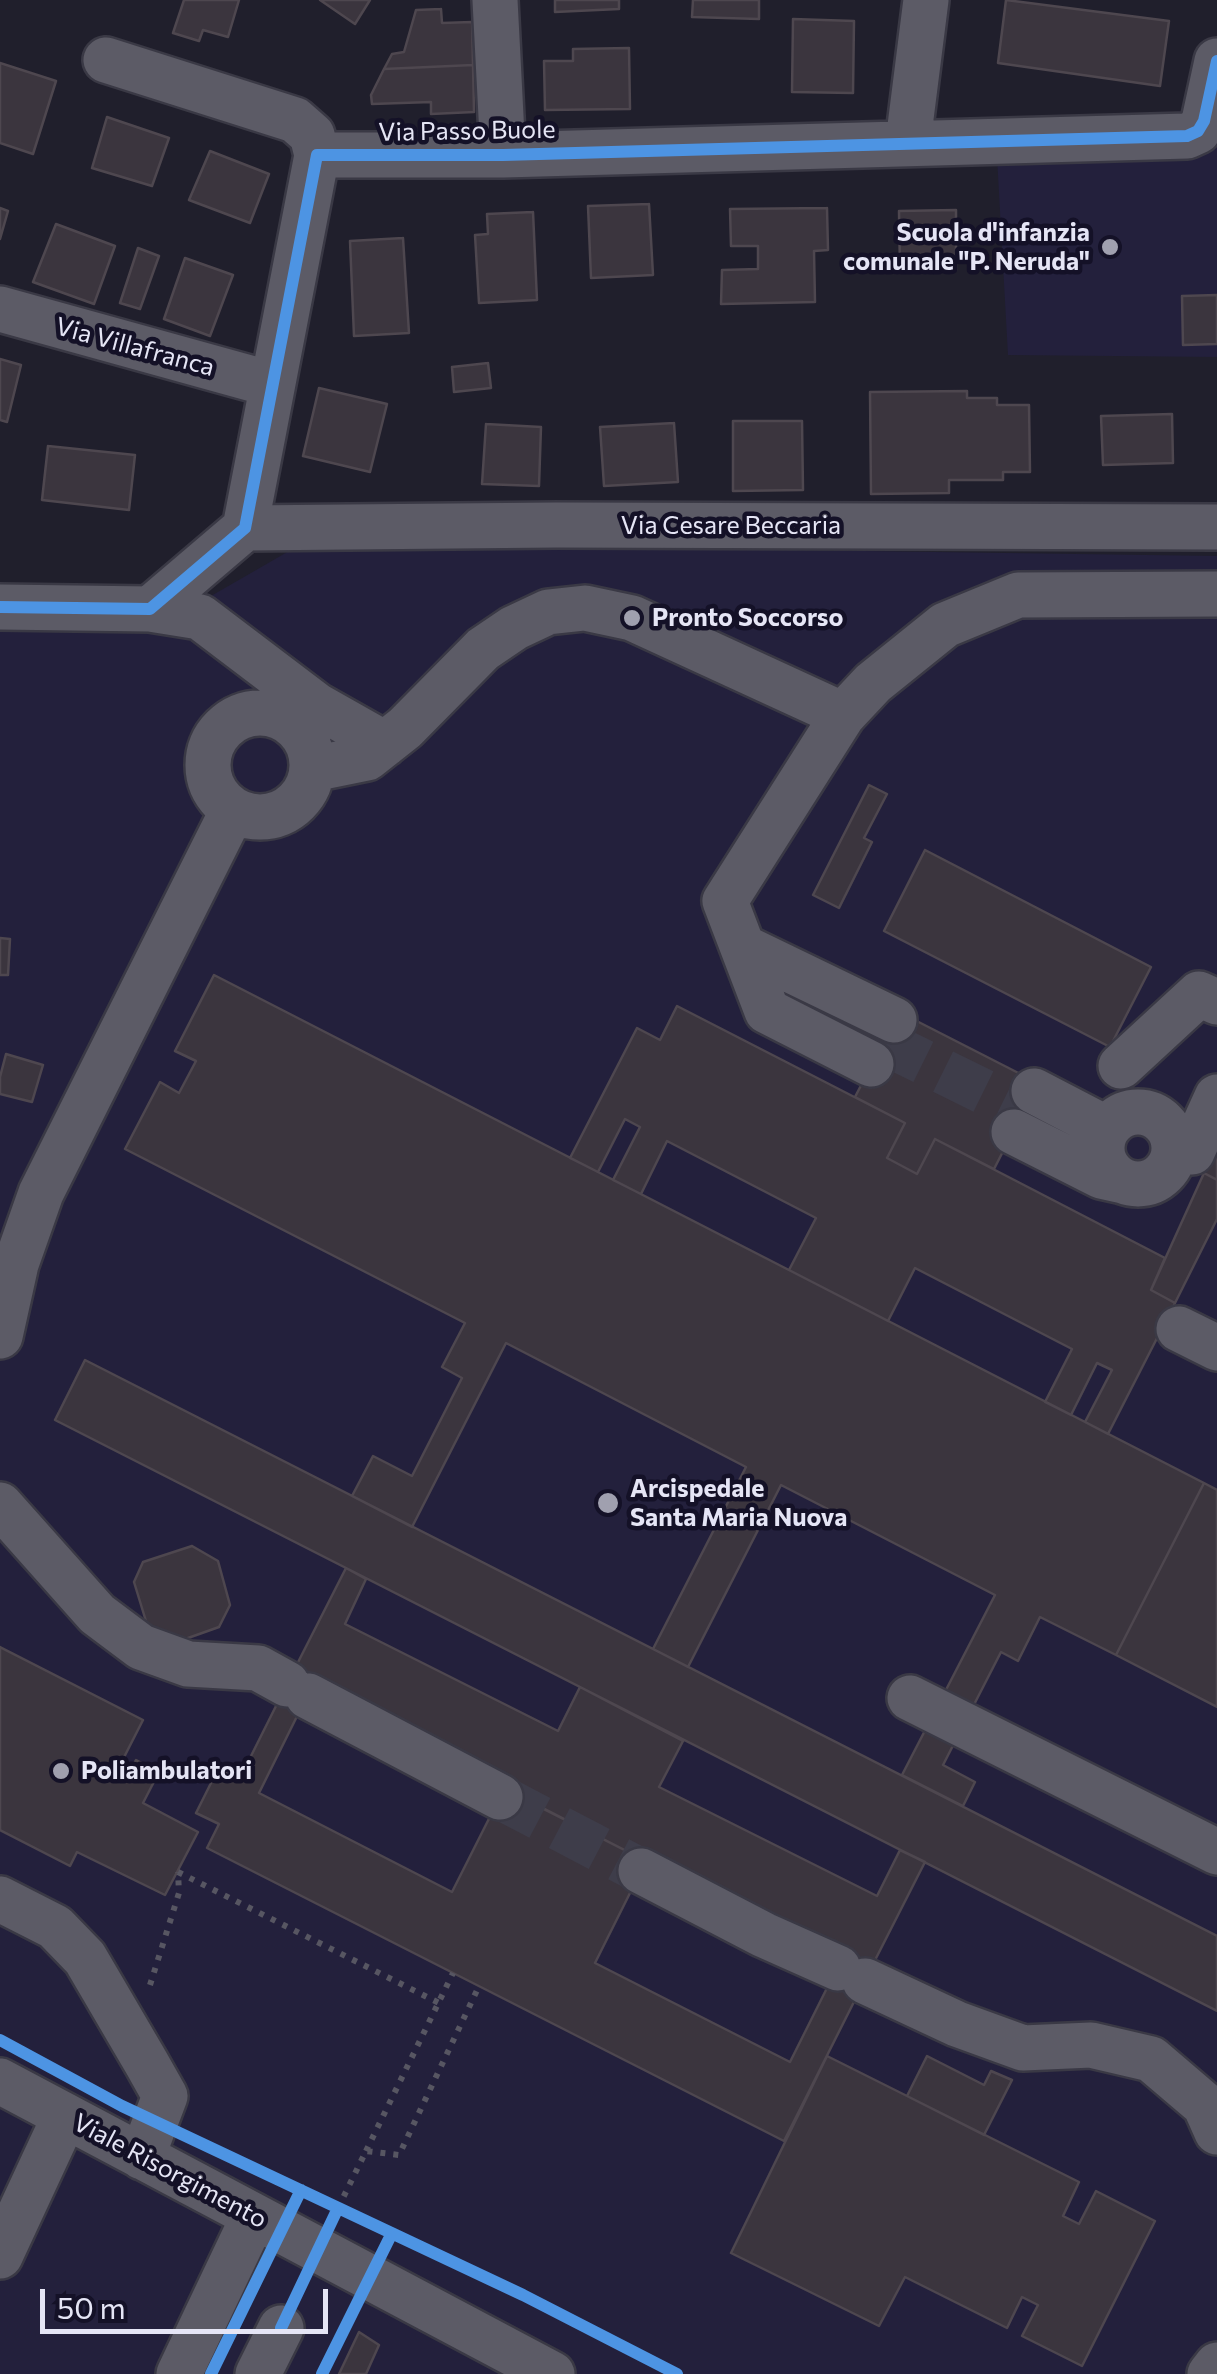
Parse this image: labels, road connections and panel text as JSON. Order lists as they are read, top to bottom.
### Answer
{
  "streets": {
    "street": [
      "Via Passo Buole",
      "Via Villafranca",
      "Via Cesare Beccaria",
      "Viale Risorgimento"
    ]
  },
  "places": [
    "Scuola d'infanzia comunale \"P. Neruda\"",
    "Pronto Soccorso",
    "Arcispedale Santa Maria Nuova",
    "Poliambulatori"
  ],
  "scale_bar": "50 m"
}
